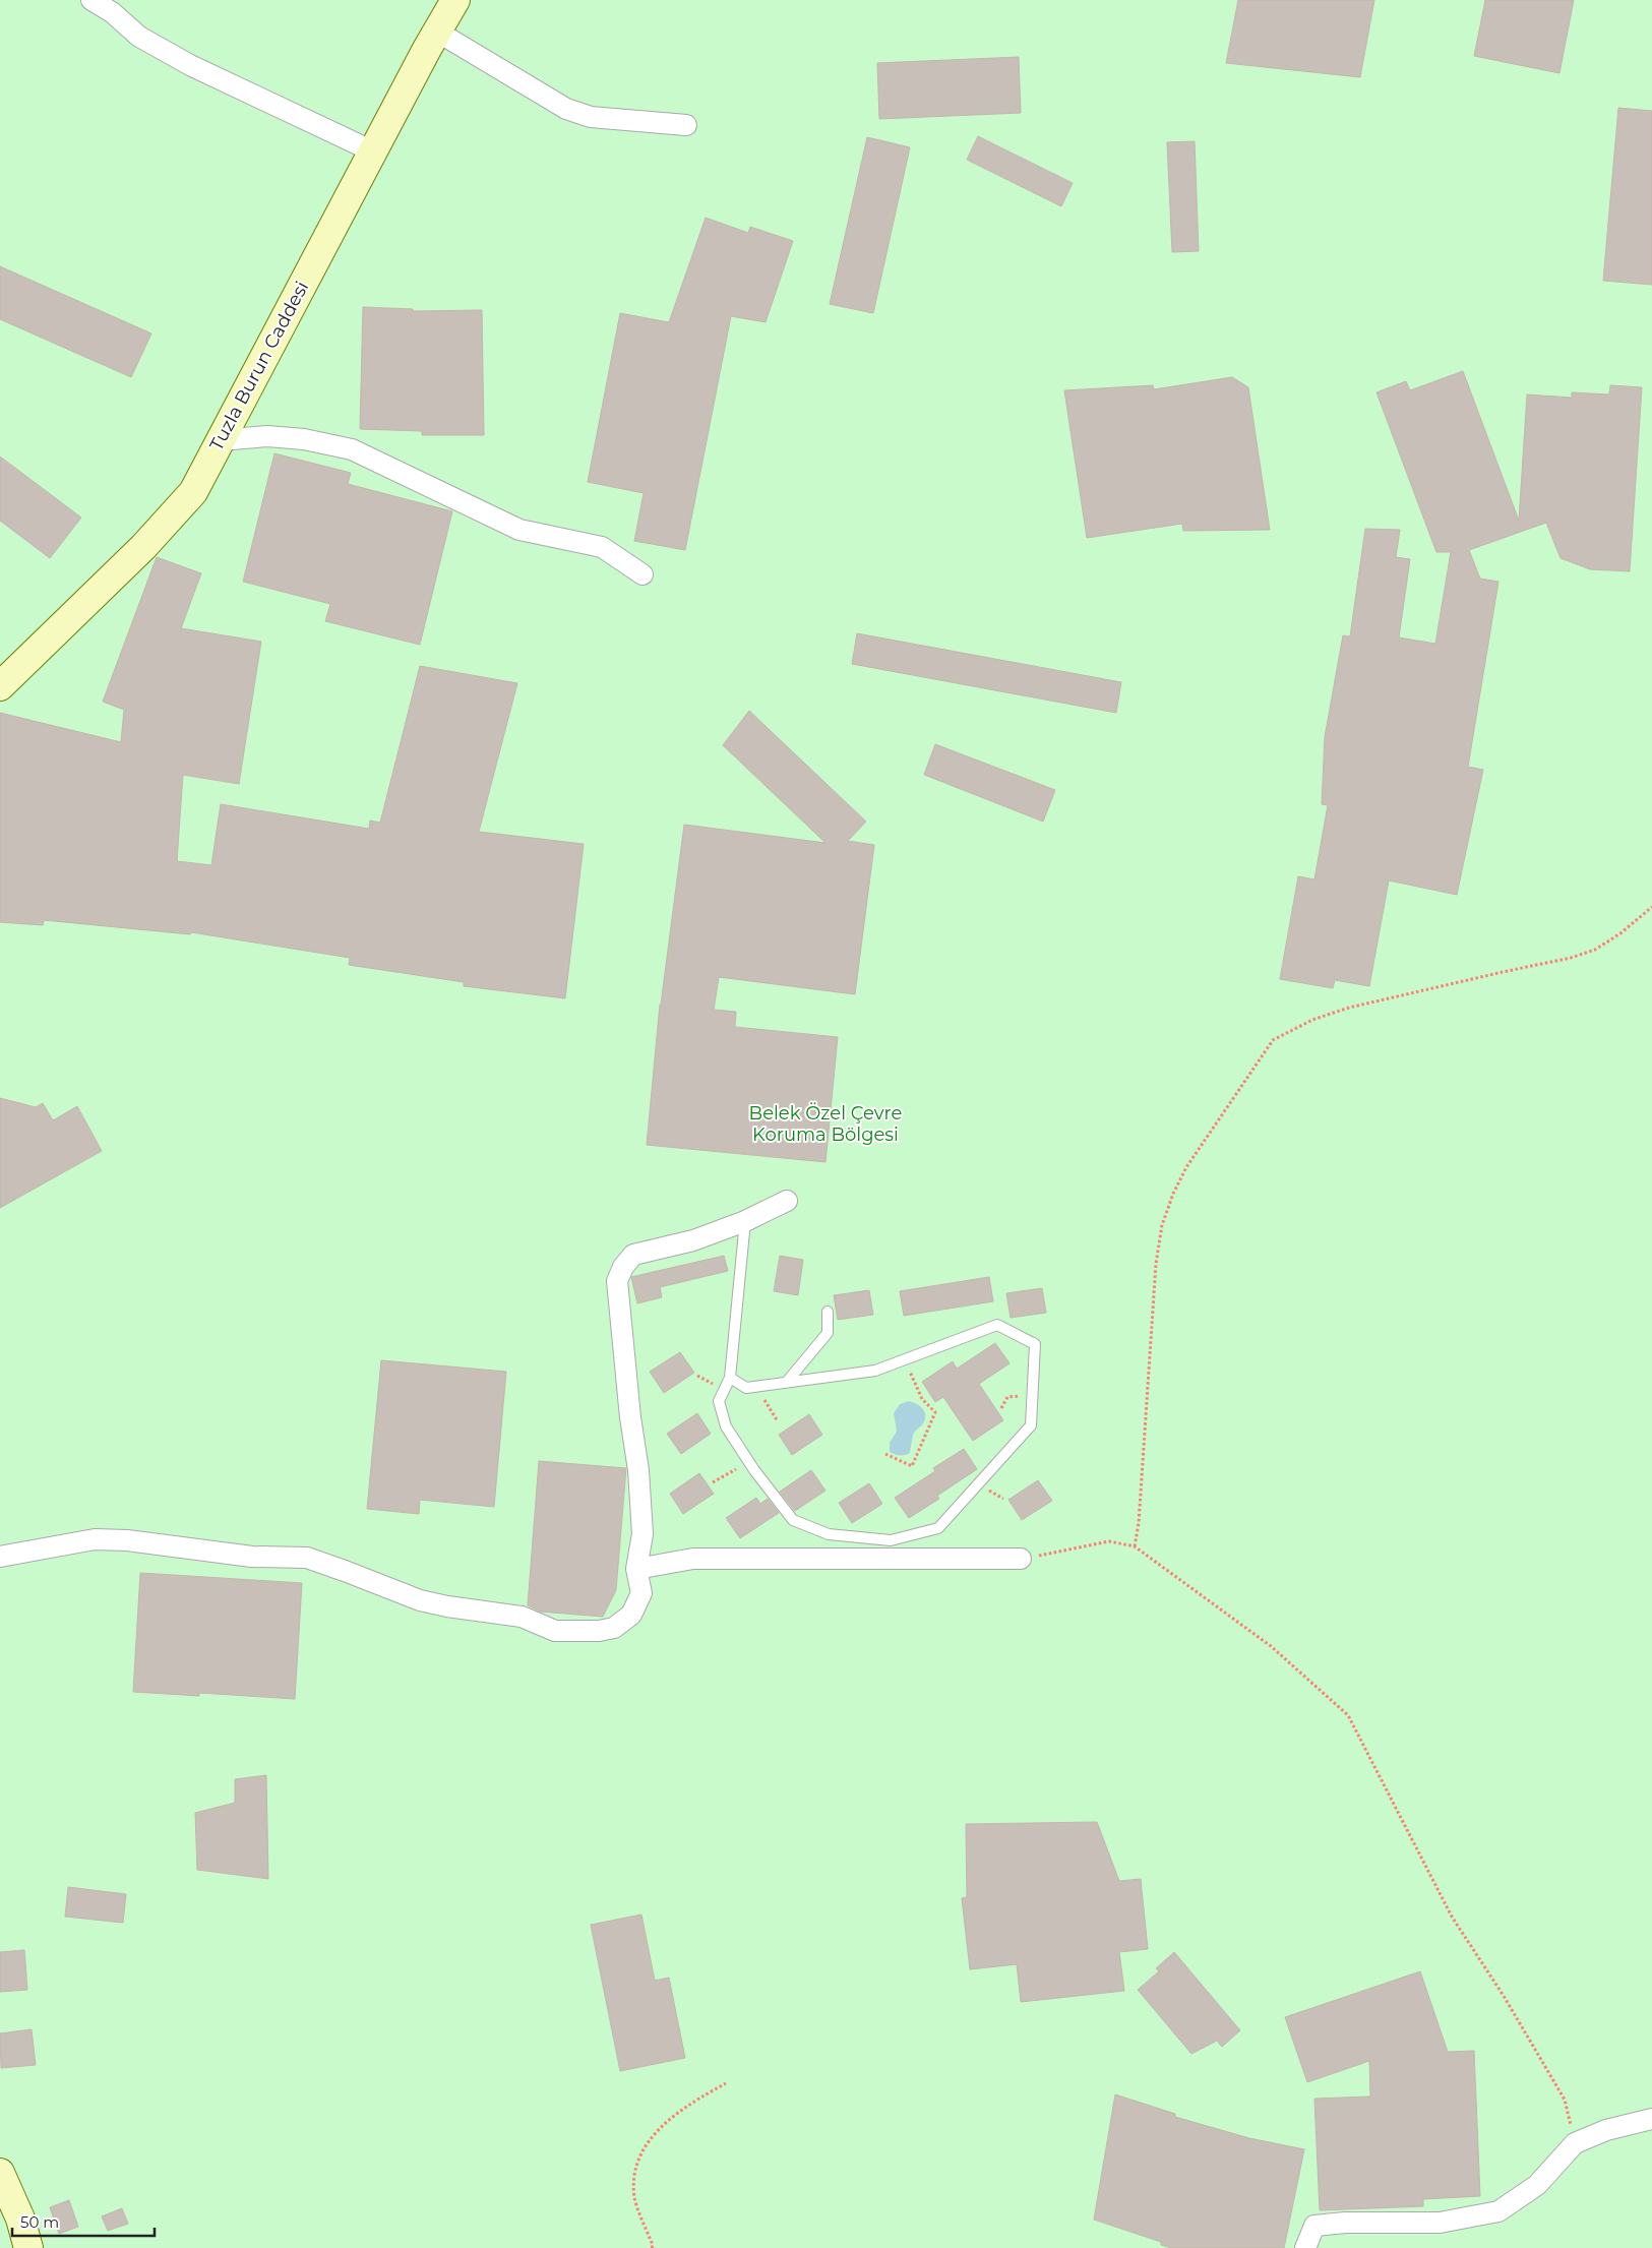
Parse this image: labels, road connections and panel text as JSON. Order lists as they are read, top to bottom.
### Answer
{
  "streets": {
    "main road": ["Tuzla Burun Caddesi"]
  },
  "parks": ["Belek Özel Çevre Koruma Bölgesi"],
  "scale_bar": "50 m"
}
